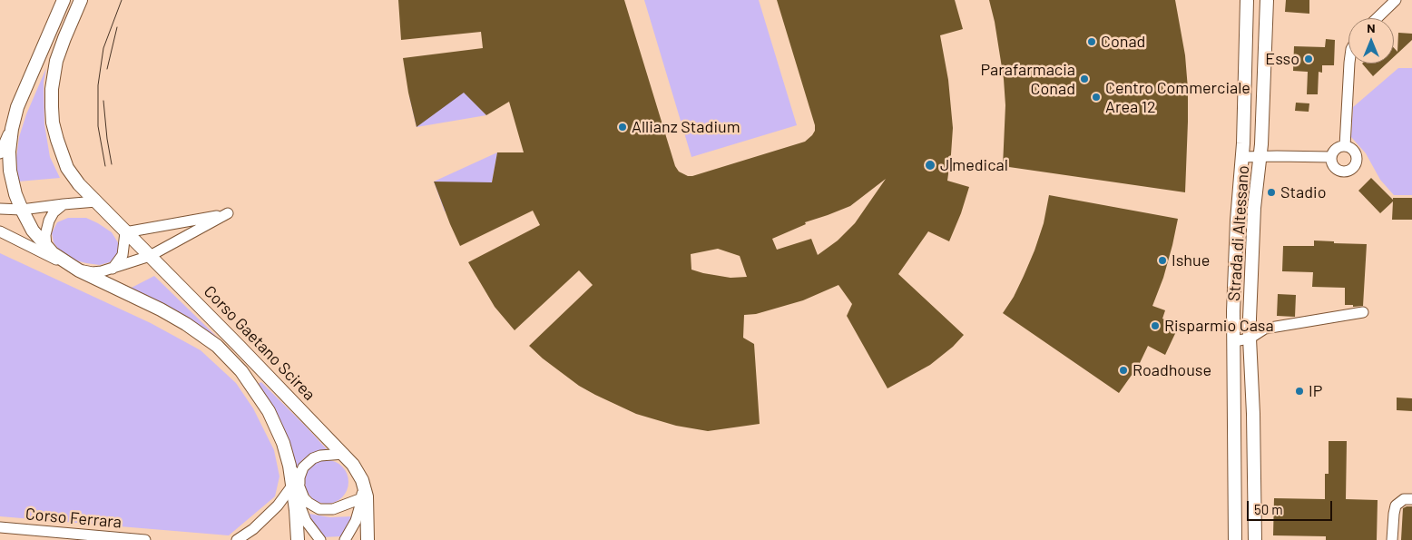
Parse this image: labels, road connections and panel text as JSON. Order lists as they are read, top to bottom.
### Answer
{
  "streets": {
    "street": ["Strada di Altessano", "Corso Gaetano Scirea", "Corso Ferrara"]
  },
  "places": [
    "Conad",
    "Esso",
    "Parafarmacia Conad",
    "Centro Commerciale Area 12",
    "Allianz Stadium",
    "J|medical",
    "Stadio",
    "Ishue",
    "Risparmio Casa",
    "Roadhouse",
    "IP"
  ],
  "scale_bar": "50 m",
  "north": "top"
}
